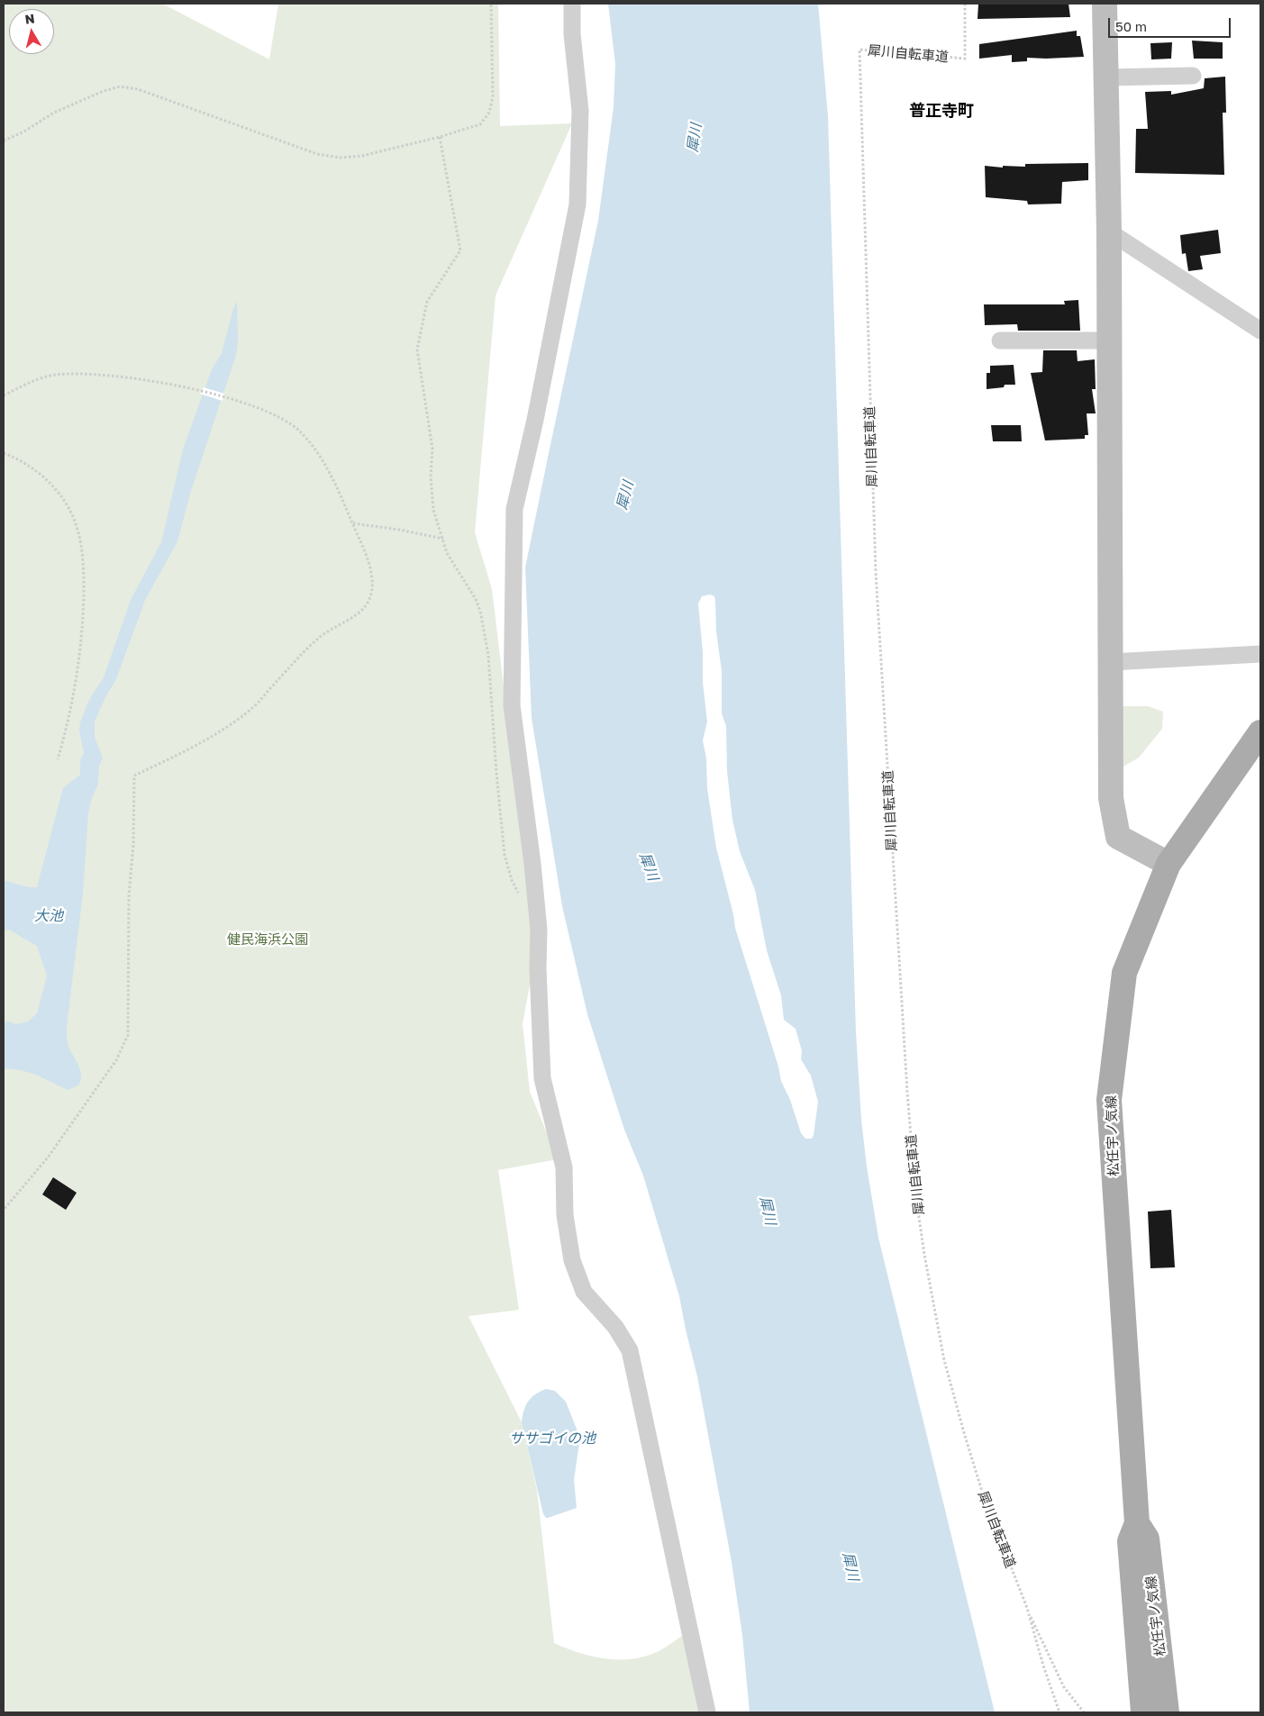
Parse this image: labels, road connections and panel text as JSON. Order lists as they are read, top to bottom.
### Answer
{
  "streets": {
    "main road": ["松任宇ノ気線"],
    "path": ["犀川自転車道"]
  },
  "districts": ["普正寺町"],
  "water": ["犀川", "大池", "ササゴイの池"],
  "parks": ["健民海浜公園"],
  "scale_bar": "50 m",
  "north": "top"
}
